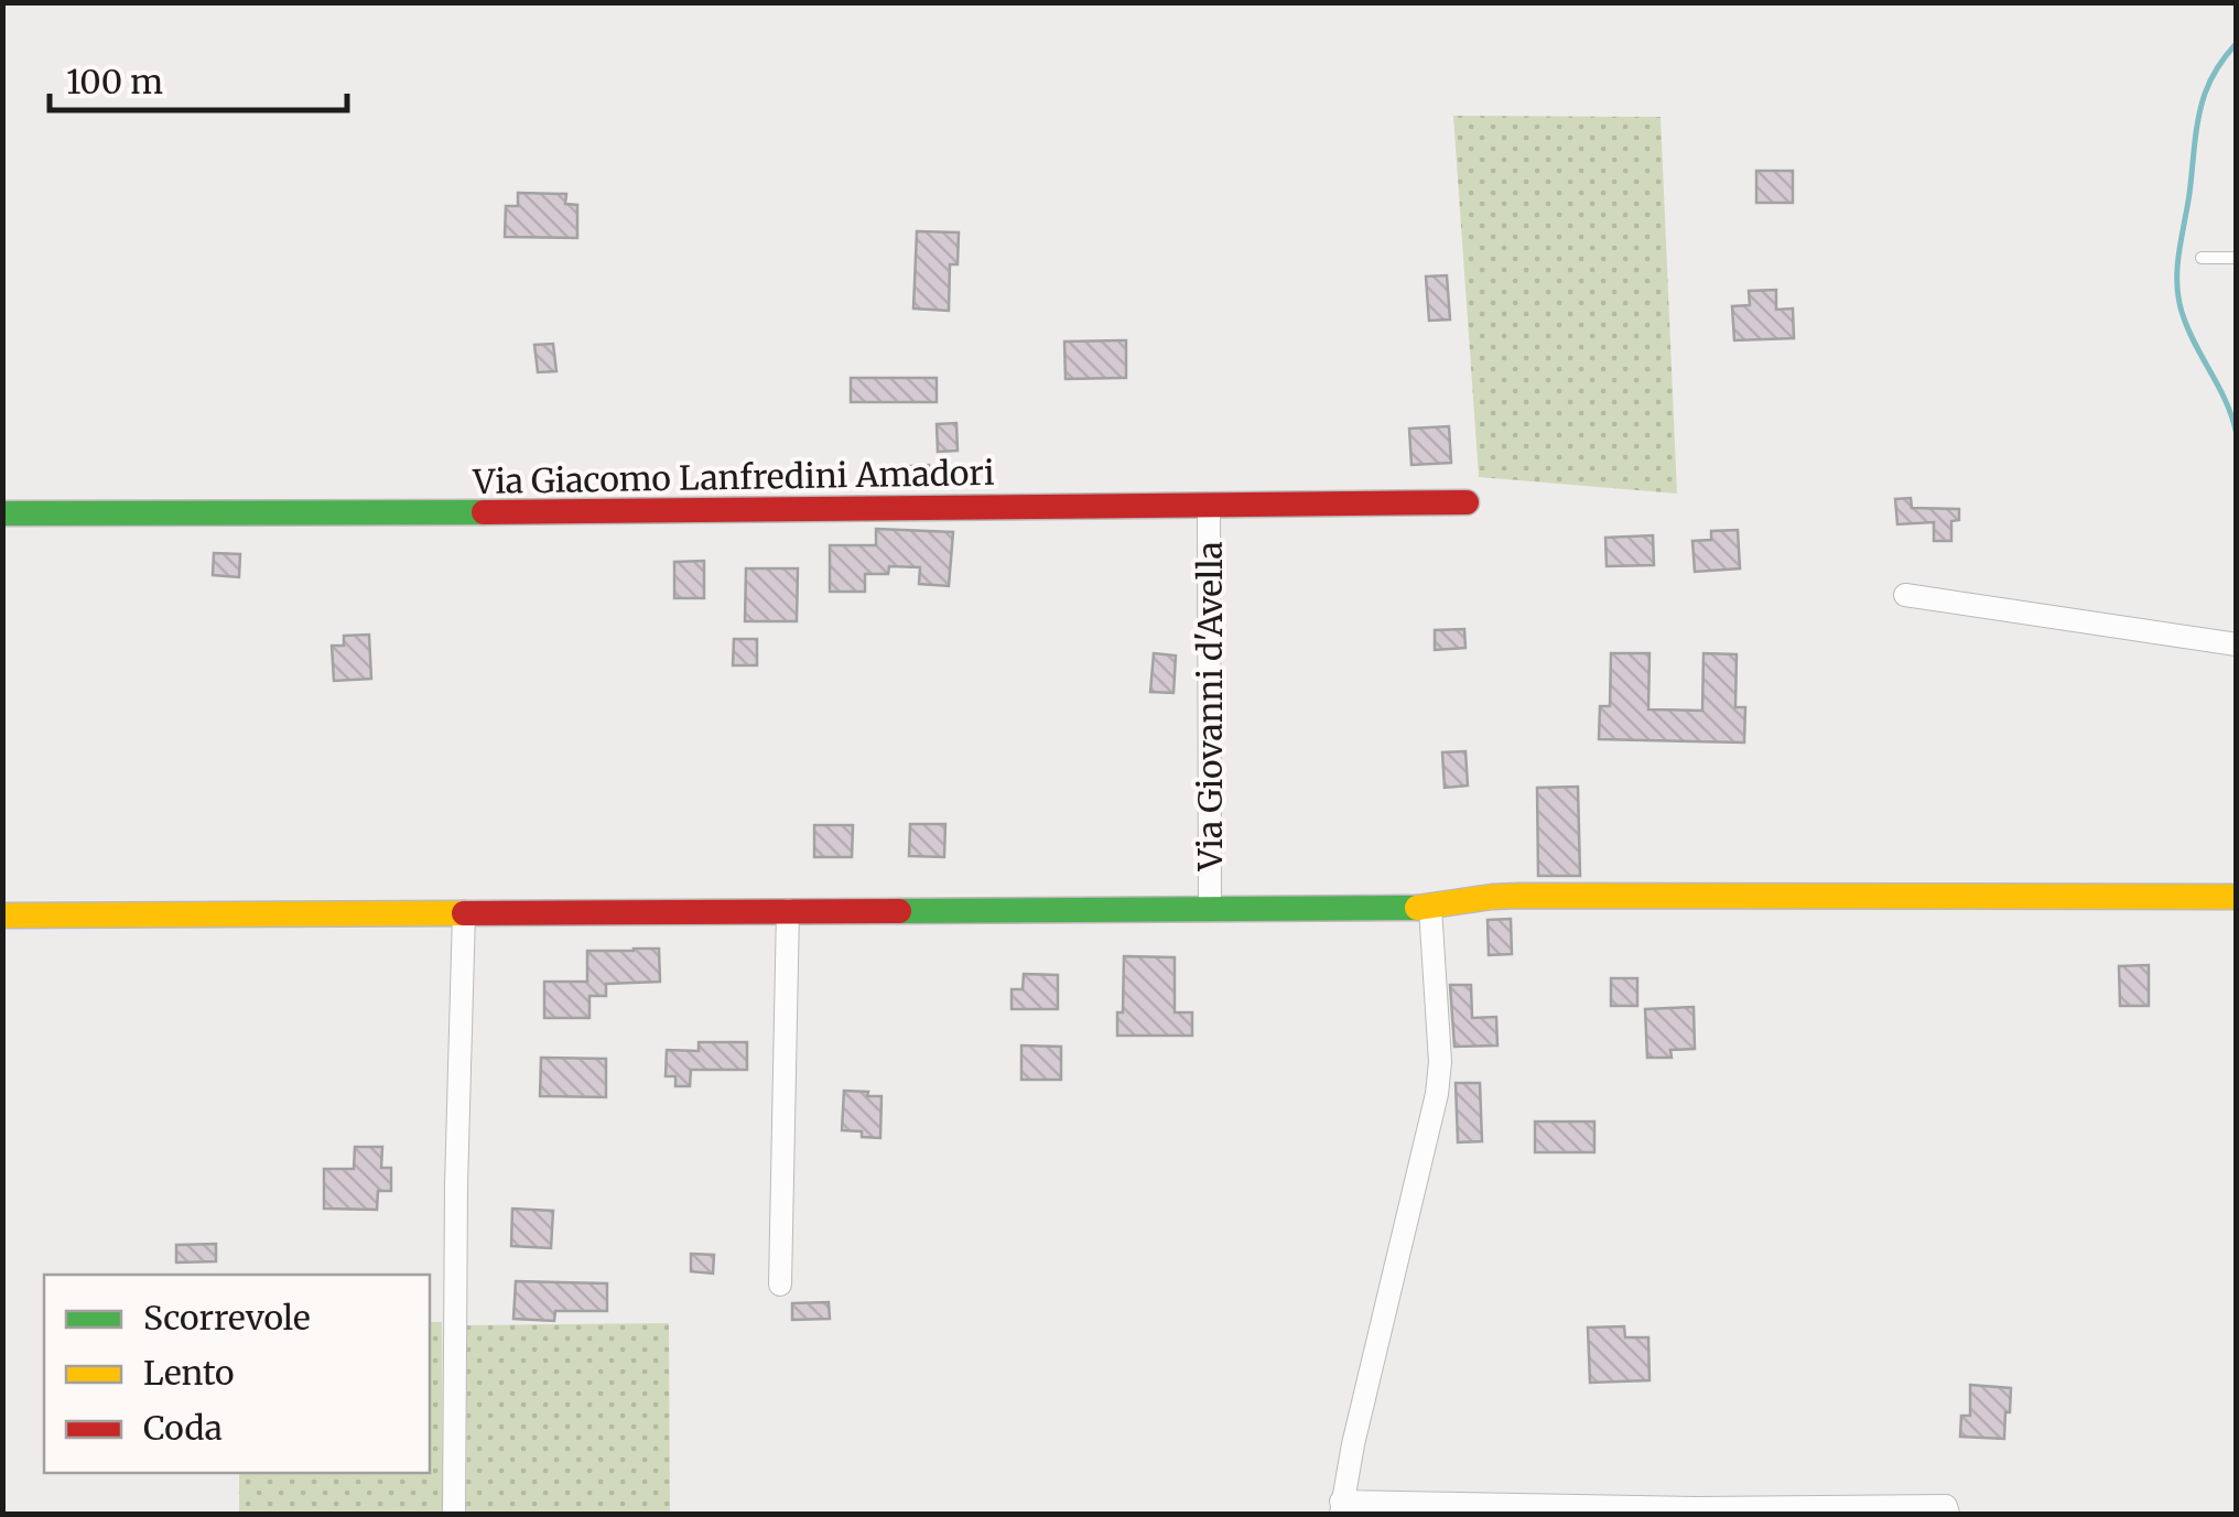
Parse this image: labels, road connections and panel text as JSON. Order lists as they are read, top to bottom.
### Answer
{
  "streets": {
    "street": ["Via Giacomo Lanfredini Amadori", "Via Giovanni d'Avella"]
  },
  "crossings": [
    ["Via Giacomo Lanfredini Amadori", "Via Giovanni d'Avella"]
  ],
  "legend": ["Scorrevole", "Lento", "Coda"],
  "scale_bar": "100 m"
}
